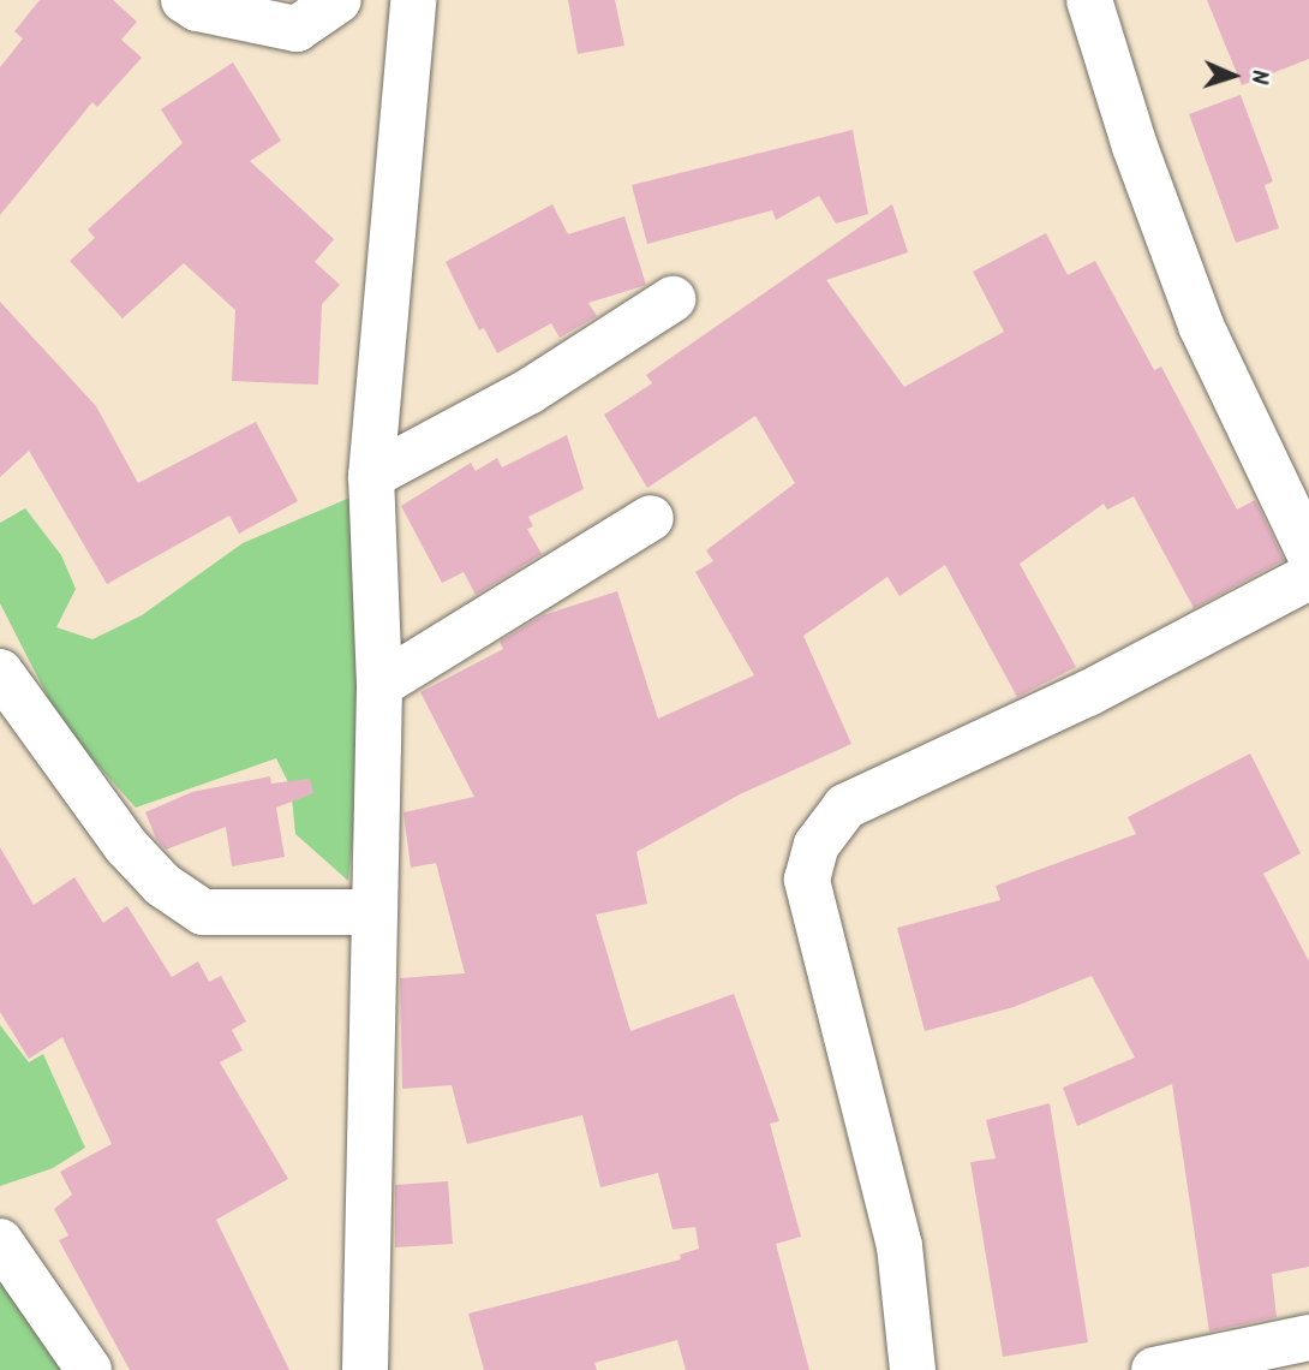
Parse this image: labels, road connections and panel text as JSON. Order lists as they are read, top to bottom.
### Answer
{
  "north": "right"
}
